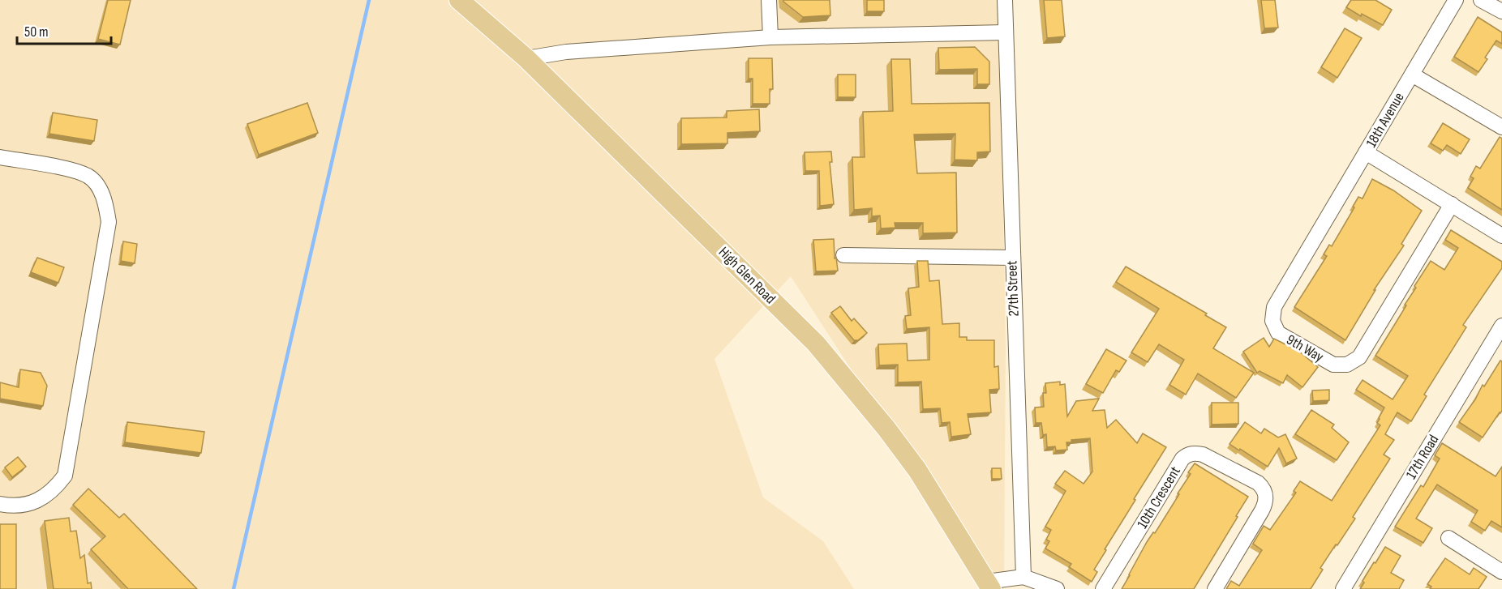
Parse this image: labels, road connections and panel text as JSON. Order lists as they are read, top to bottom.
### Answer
{
  "streets": {
    "main road": ["High Glen Road"],
    "street": [
      "18th Avenue",
      "27th Street",
      "9th Way",
      "17th Road",
      "10th Crescent"
    ]
  },
  "crossings": [
    ["18th Avenue", "9th Way"]
  ],
  "scale_bar": "50 m"
}
